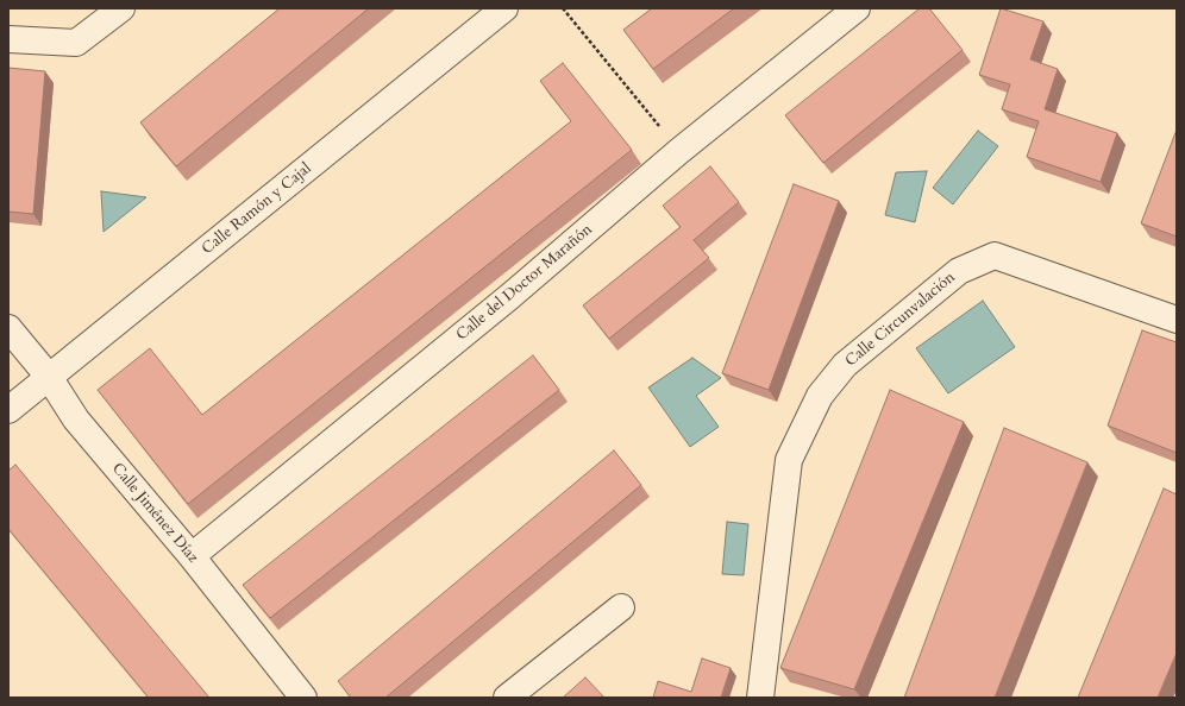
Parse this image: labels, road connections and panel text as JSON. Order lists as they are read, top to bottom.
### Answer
{
  "streets": {
    "street": [
      "Calle Ramón y Cajal",
      "Calle del Doctor Marañón",
      "Calle Circunvalación",
      "Calle Jiménez Díaz"
    ]
  },
  "crossings": [
    ["Calle Ramón y Cajal", "Calle Jiménez Díaz"],
    ["Calle del Doctor Marañón", "Calle Jiménez Díaz"]
  ]
}
